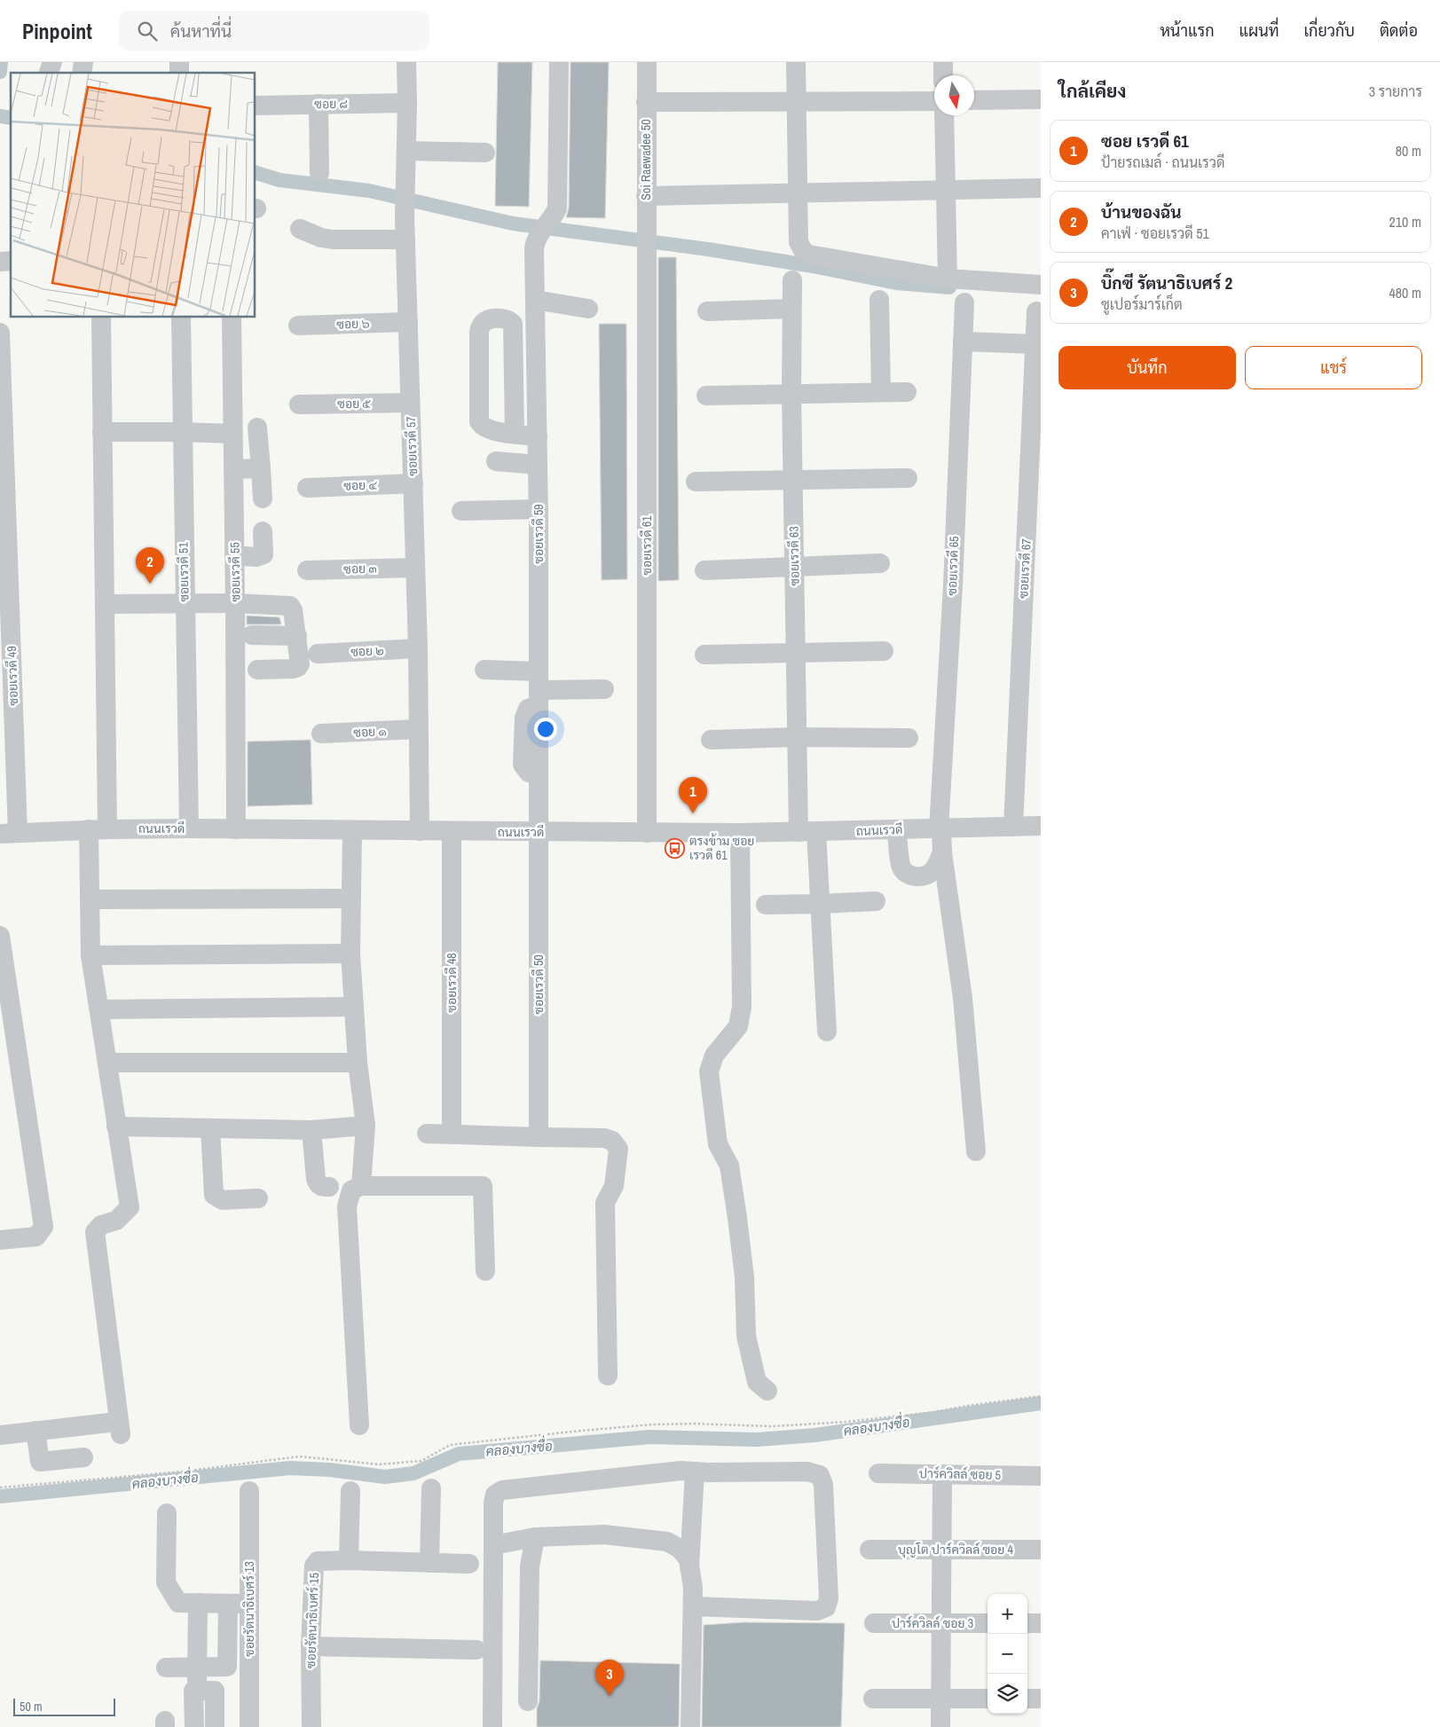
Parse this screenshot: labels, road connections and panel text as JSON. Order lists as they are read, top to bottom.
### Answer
{
  "streets": {
    "street": [
      "ซอย ๘",
      "Soi Raewadee 50",
      "ซอย ๖",
      "ซอย ๕",
      "ซอยเรวดี 57",
      "ซอย ๔",
      "ซอยเรวดี 59",
      "ซอยเรวดี 61",
      "ซอยเรวดี 63",
      "ซอยเรวดี 65",
      "ซอย ๓",
      "ซอยเรวดี 67",
      "ซอยเรวดี 51",
      "ซอยเรวดี 55",
      "ซอย ๒",
      "ซอยเรวดี 49",
      "ซอย ๑",
      "ถนนเรวดี",
      "ซอยเรวดี 48",
      "ซอยเรวดี 50",
      "ปาร์ควิลล์ ซอย 5",
      "บุญโต ปาร์ควิลล์ ซอย 4",
      "ซอยรัตนาธิเบศร์ 13",
      "ซอยรัตนาธิเบศร์ 15",
      "ปาร์ควิลล์ ซอย 3"
    ]
  },
  "crossings": [
    ["ซอย ๘", "ซอยเรวดี 57"],
    ["Soi Raewadee 50", "ซอยเรวดี 61"],
    ["ซอย ๖", "ซอยเรวดี 57"],
    ["ซอย ๕", "ซอยเรวดี 57"],
    ["ซอยเรวดี 57", "ซอย ๔"],
    ["ซอยเรวดี 57", "ซอย ๓"],
    ["ซอยเรวดี 57", "ซอย ๒"],
    ["ซอยเรวดี 57", "ซอย ๑"],
    ["ซอยเรวดี 57", "ถนนเรวดี"],
    ["ซอยเรวดี 59", "ถนนเรวดี"],
    ["ซอยเรวดี 59", "ซอยเรวดี 50"],
    ["ซอยเรวดี 61", "ถนนเรวดี"],
    ["ซอยเรวดี 63", "ถนนเรวดี"],
    ["ซอยเรวดี 65", "ถนนเรวดี"],
    ["ซอยเรวดี 67", "ถนนเรวดี"],
    ["ซอยเรวดี 51", "ถนนเรวดี"],
    ["ซอยเรวดี 55", "ถนนเรวดี"],
    ["ซอยเรวดี 49", "ถนนเรวดี"],
    ["ถนนเรวดี", "ซอยเรวดี 48"],
    ["ถนนเรวดี", "ซอยเรวดี 50"]
  ],
  "water": ["คลองบางซื่อ"],
  "places": {
    "bus stop": ["ตรงข้าม ซอย เรวดี 61"]
  },
  "scale_bar": "50 m",
  "north": "bottom",
  "page": {
    "header": "Pinpoint",
    "search": "ค้นหาที่นี่",
    "nav": [
      "หน้าแรก",
      "แผนที่",
      "เกี่ยวกับ",
      "ติดต่อ"
    ],
    "heading": ["ใกล้เคียง", "3 รายการ"],
    "list": [
      {
        "mark": "1",
        "name": "ซอย เรวดี 61",
        "note": "ป้ายรถเมล์ · ถนนเรวดี",
        "value": "80 m"
      },
      {
        "mark": "2",
        "name": "บ้านของฉัน",
        "note": "คาเฟ่ · ซอยเรวดี 51",
        "value": "210 m"
      },
      {
        "mark": "3",
        "name": "บิ๊กซี รัตนาธิเบศร์ 2",
        "note": "ซูเปอร์มาร์เก็ต",
        "value": "480 m"
      }
    ],
    "buttons": ["บันทึก", "แชร์"],
    "pins": ["2", "1", "3"],
    "map_buttons": ["+", "−"],
    "scale": "50 m"
  }
}
